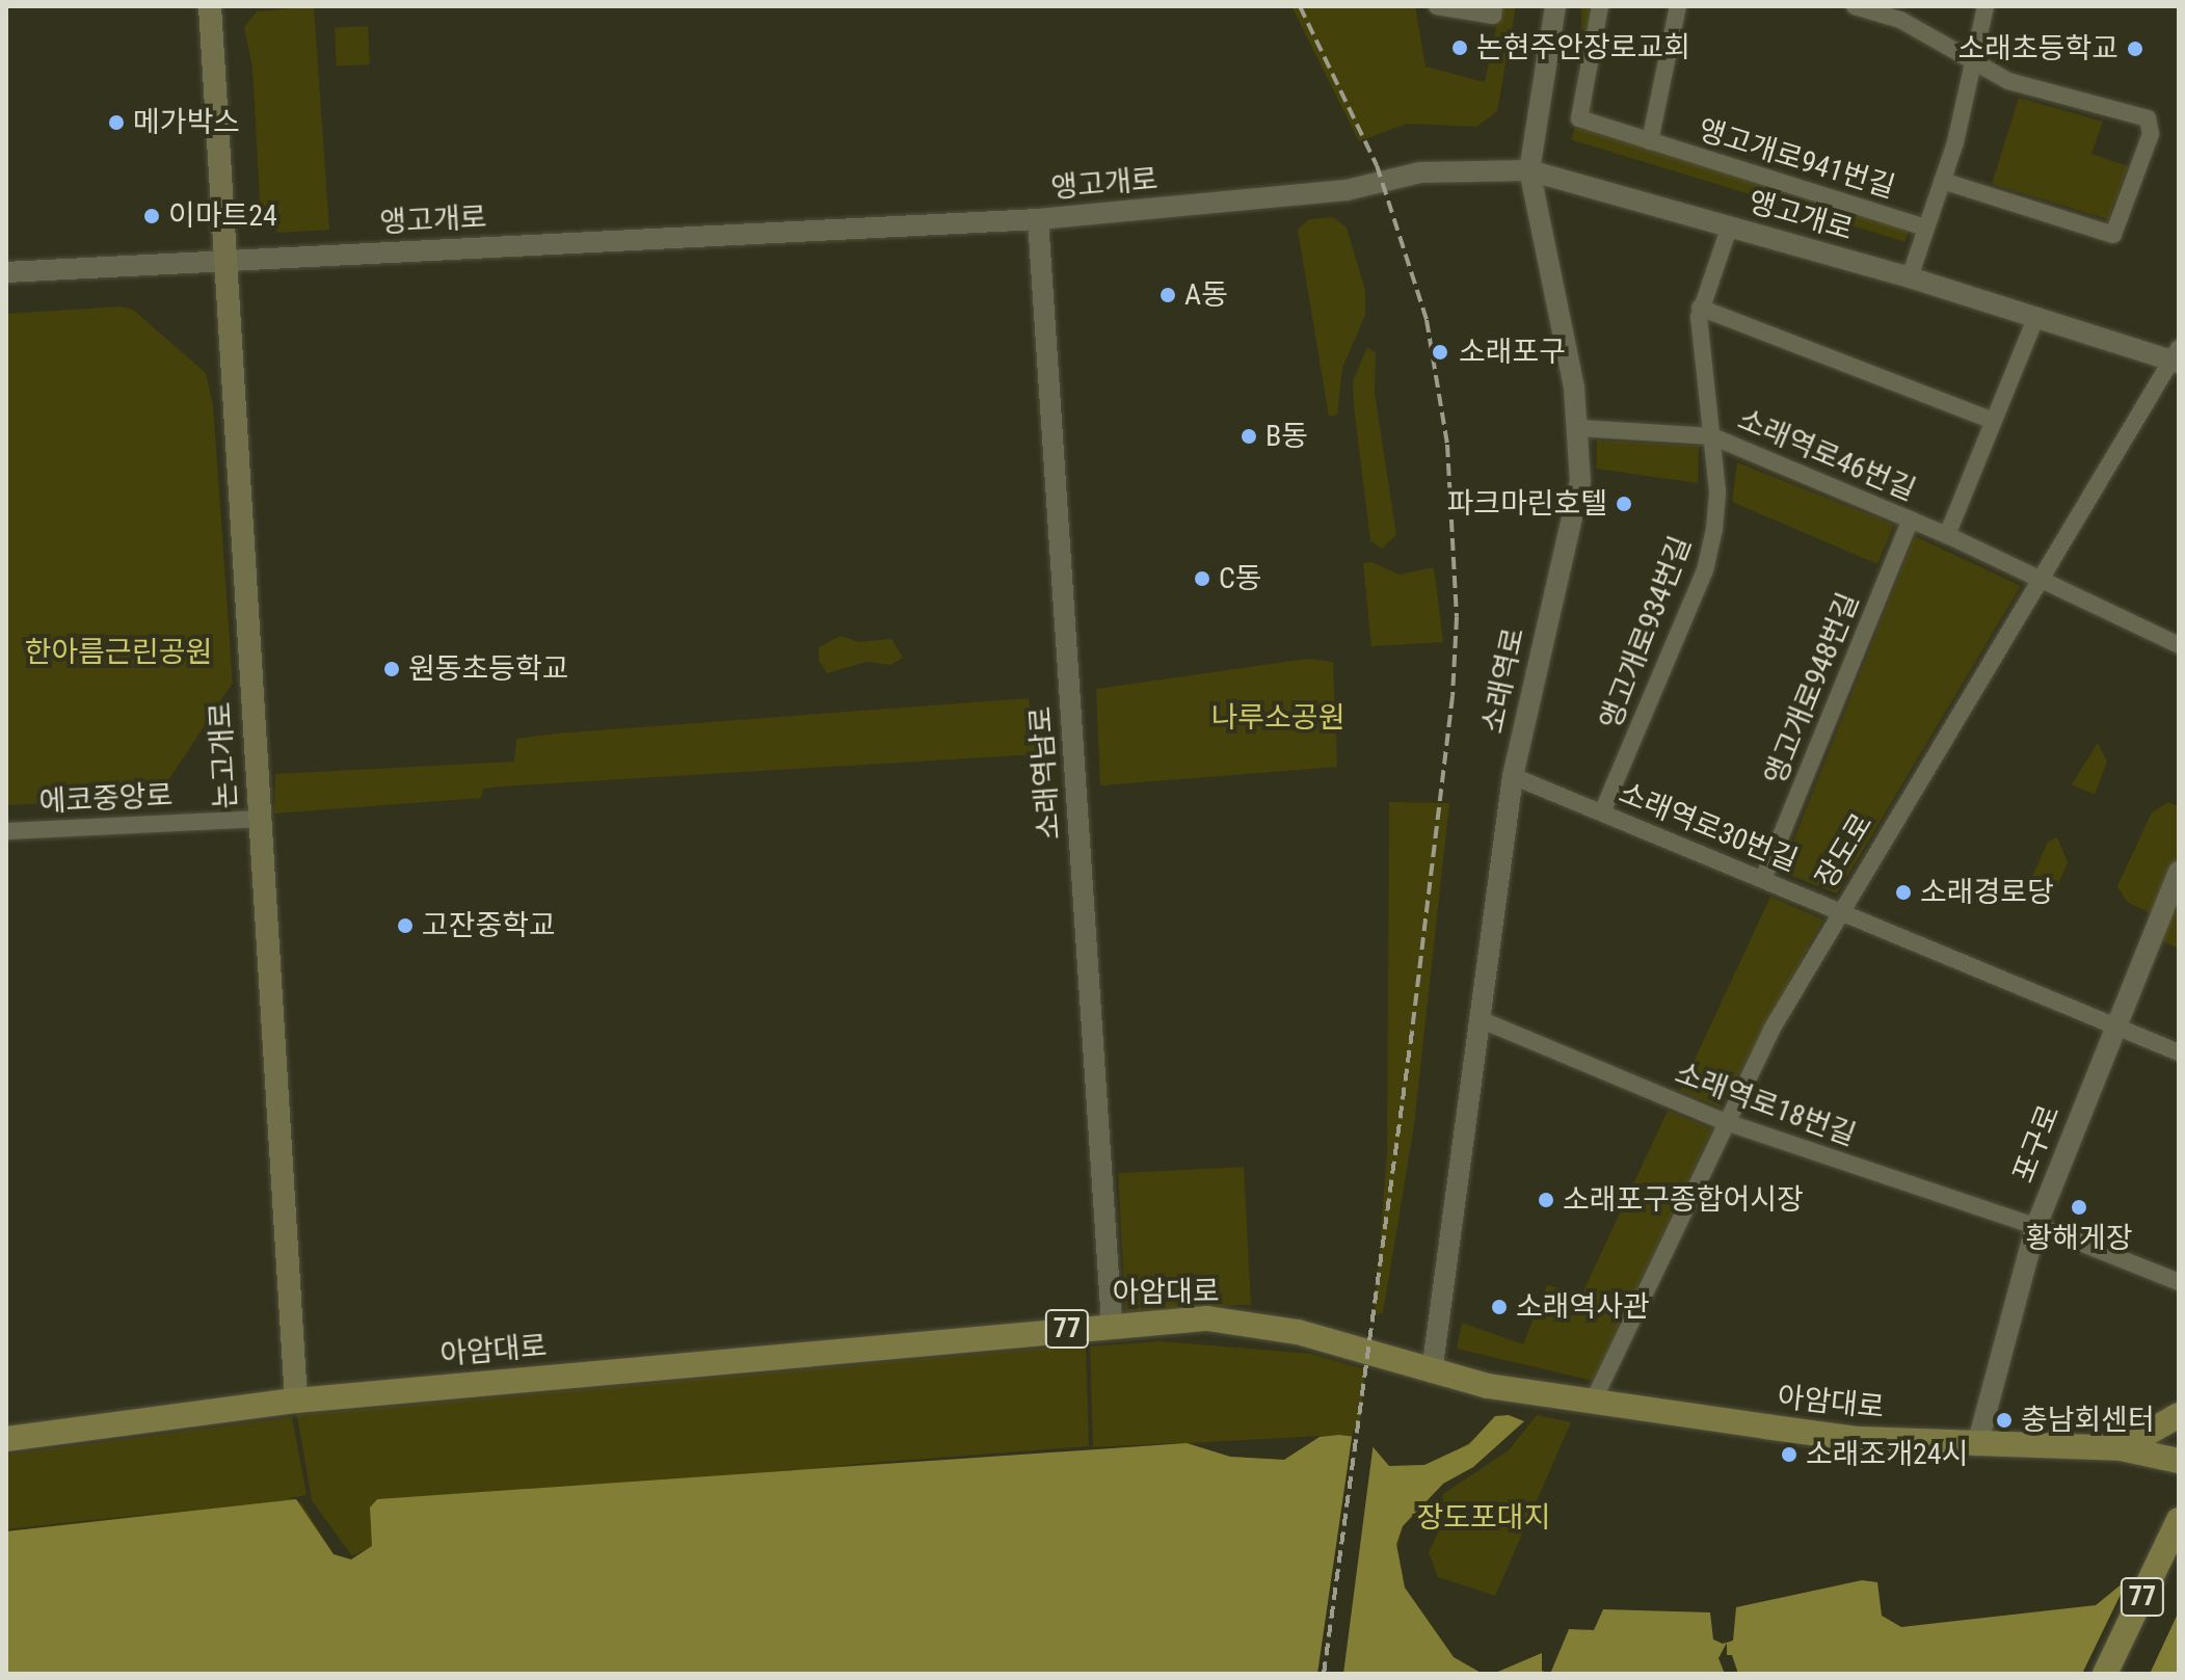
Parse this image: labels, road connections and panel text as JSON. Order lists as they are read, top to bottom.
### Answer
{
  "streets": {
    "main road": ["논고개로", "아암대로", "77"],
    "street": [
      "앵고개로941번길",
      "앵고개로",
      "소래역로46번길",
      "앵고개로934번길",
      "소래역로",
      "앵고개로948번길",
      "소래역남로",
      "에코중앙로",
      "소래역로30번길",
      "장도로",
      "소래역로18번길",
      "포구로"
    ]
  },
  "crossings": [
    ["앵고개로941번길", "앵고개로"],
    ["앵고개로", "앵고개로934번길"],
    ["앵고개로", "소래역로"],
    ["앵고개로", "논고개로"],
    ["앵고개로", "소래역남로"],
    ["앵고개로", "장도로"],
    ["소래역로46번길", "앵고개로934번길"],
    ["소래역로46번길", "소래역로"],
    ["소래역로46번길", "앵고개로948번길"],
    ["소래역로46번길", "장도로"],
    ["앵고개로934번길", "소래역로30번길"],
    ["소래역로", "소래역로30번길"],
    ["소래역로", "소래역로18번길"],
    ["소래역로", "아암대로"],
    ["앵고개로948번길", "소래역로30번길"],
    ["논고개로", "에코중앙로"],
    ["논고개로", "아암대로"],
    ["소래역남로", "아암대로"],
    ["소래역로30번길", "장도로"],
    ["소래역로30번길", "포구로"],
    ["장도로", "소래역로18번길"],
    ["장도로", "아암대로"],
    ["소래역로18번길", "포구로"],
    ["포구로", "아암대로"]
  ],
  "parks": ["한아름근린공원", "나루소공원", "장도포대지"],
  "places": [
    "논현주안장로교회",
    "소래초등학교",
    "메가박스",
    "이마트24",
    "A동",
    "소래포구",
    "B동",
    "파크마린호텔",
    "C동",
    "원동초등학교",
    "소래경로당",
    "고잔중학교",
    "소래포구종합어시장",
    "황해게장",
    "소래역사관",
    "충남회센터",
    "소래조개24시"
  ]
}
